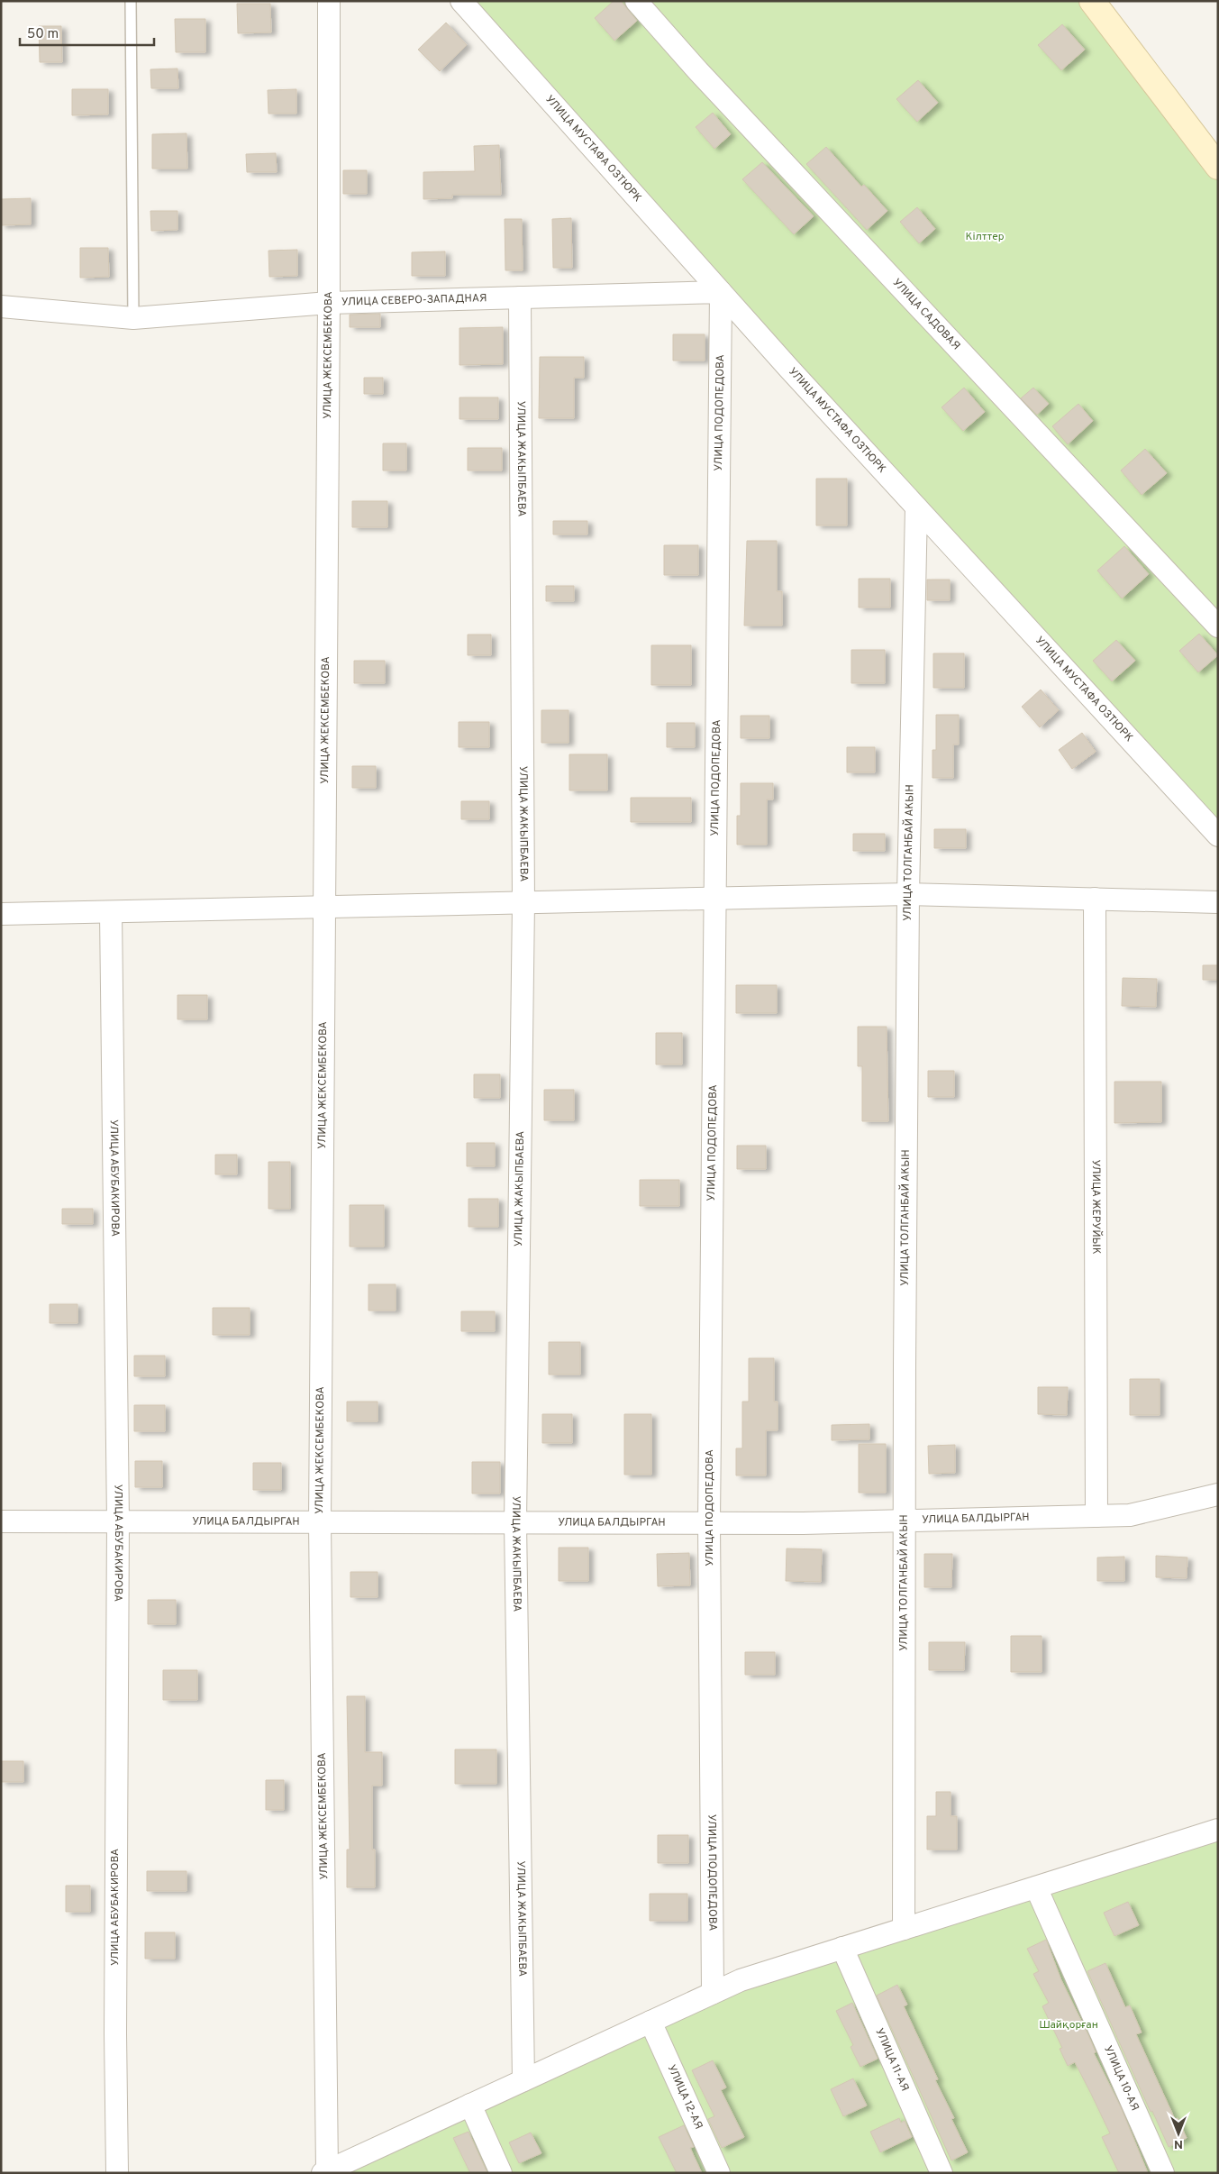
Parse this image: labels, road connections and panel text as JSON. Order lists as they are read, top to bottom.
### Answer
{
  "streets": {
    "street": [
      "УЛИЦА МУСТАФА ОЗТЮРК",
      "УЛИЦА СЕВЕРО-ЗАПАДНАЯ",
      "УЛИЦА САДОВАЯ",
      "УЛИЦА ЖЕКСЕМБЕКОВА",
      "УЛИЦА ПОДОПЕДОВА",
      "УЛИЦА ЖАКЫПБАЕВА",
      "УЛИЦА ТОЛГАНБАЙ АКЫН",
      "УЛИЦА АБУБАКИРОВА",
      "УЛИЦА ЖЕРУЙЫК",
      "УЛИЦА БАЛДЫРГАН",
      "УЛИЦА 11-АЯ",
      "УЛИЦА 10-АЯ",
      "УЛИЦА 12-АЯ"
    ]
  },
  "crossings": [
    ["УЛИЦА МУСТАФА ОЗТЮРК", "УЛИЦА СЕВЕРО-ЗАПАДНАЯ"],
    ["УЛИЦА МУСТАФА ОЗТЮРК", "УЛИЦА ПОДОПЕДОВА"],
    ["УЛИЦА МУСТАФА ОЗТЮРК", "УЛИЦА ТОЛГАНБАЙ АКЫН"],
    ["УЛИЦА СЕВЕРО-ЗАПАДНАЯ", "УЛИЦА ЖЕКСЕМБЕКОВА"],
    ["УЛИЦА СЕВЕРО-ЗАПАДНАЯ", "УЛИЦА ПОДОПЕДОВА"],
    ["УЛИЦА СЕВЕРО-ЗАПАДНАЯ", "УЛИЦА ЖАКЫПБАЕВА"],
    ["УЛИЦА ЖЕКСЕМБЕКОВА", "УЛИЦА БАЛДЫРГАН"],
    ["УЛИЦА ПОДОПЕДОВА", "УЛИЦА БАЛДЫРГАН"],
    ["УЛИЦА ЖАКЫПБАЕВА", "УЛИЦА БАЛДЫРГАН"],
    ["УЛИЦА ТОЛГАНБАЙ АКЫН", "УЛИЦА БАЛДЫРГАН"],
    ["УЛИЦА АБУБАКИРОВА", "УЛИЦА БАЛДЫРГАН"],
    ["УЛИЦА ЖЕРУЙЫК", "УЛИЦА БАЛДЫРГАН"]
  ],
  "parks": ["Кілттер", "Шайқорған"],
  "scale_bar": "50 m",
  "north": "bottom"
}
